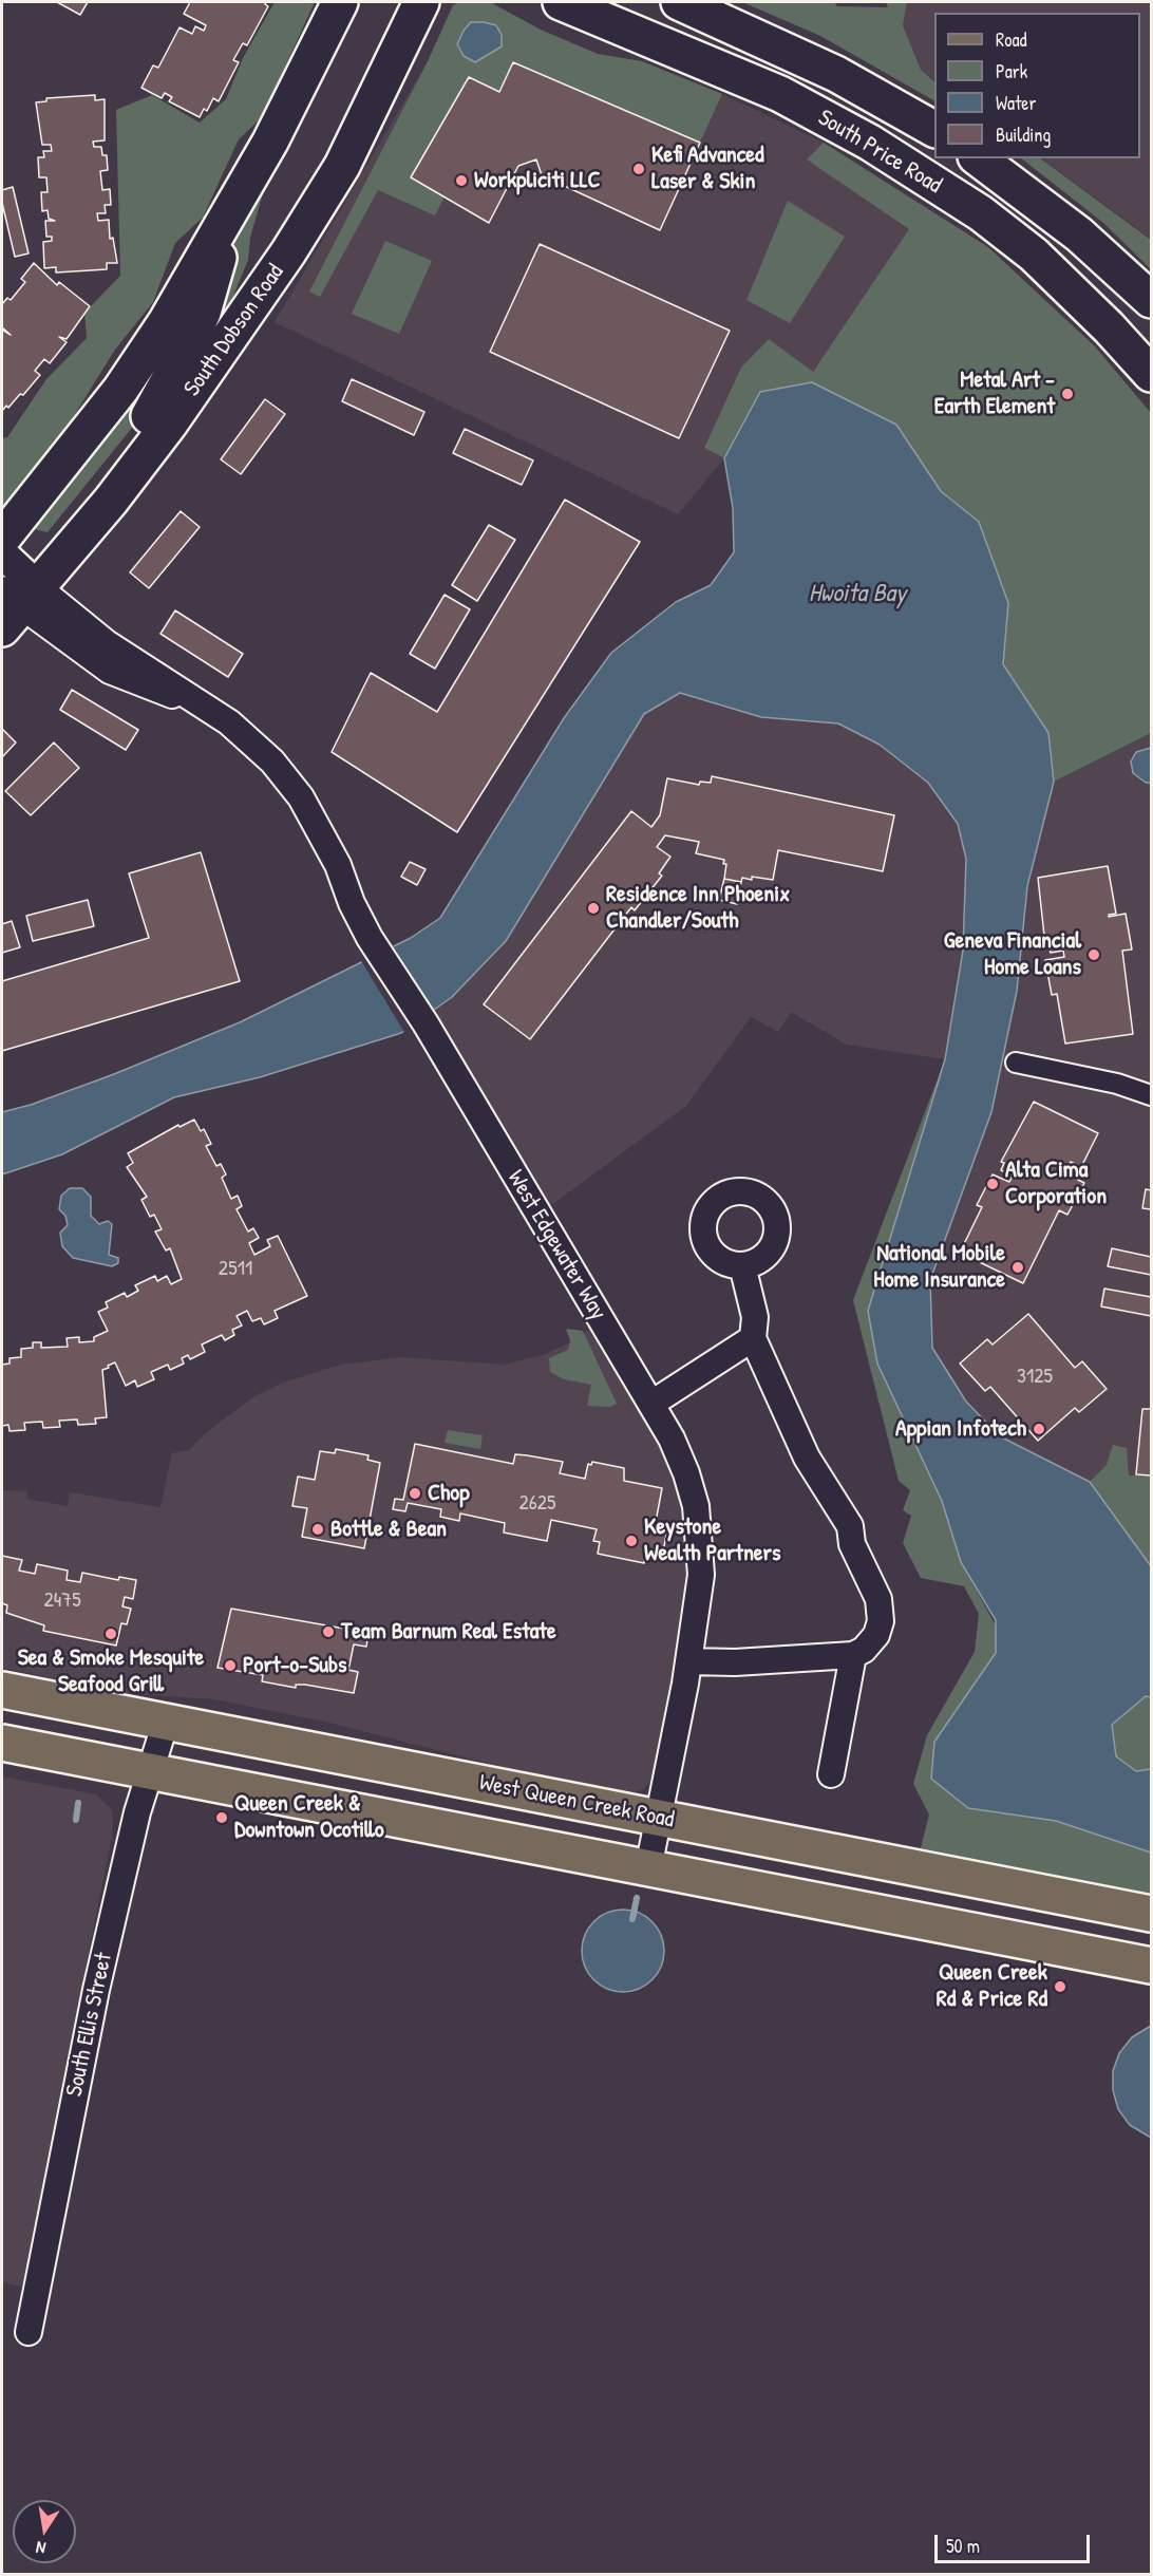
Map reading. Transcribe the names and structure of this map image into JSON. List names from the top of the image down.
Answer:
{
  "streets": {
    "main road": ["South Price Road", "South Dobson Road", "West Queen Creek Road"],
    "street": ["West Edgewater Way", "South Ellis Street"]
  },
  "crossings": [
    ["South Dobson Road", "West Edgewater Way"],
    ["West Edgewater Way", "West Queen Creek Road"],
    ["West Queen Creek Road", "South Ellis Street"]
  ],
  "water": ["Hwoita Bay"],
  "places": [
    "Kefi Advanced Laser & Skin",
    "Workpliciti LLC",
    "Metal Art - Earth Element",
    "Residence Inn Phoenix Chandler/South",
    "Geneva Financial Home Loans",
    "Alta Cima Corporation",
    "National Mobile Home Insurance",
    "Appian Infotech",
    "Chop",
    "Bottle & Bean",
    "Keystone Wealth Partners",
    "Team Barnum Real Estate",
    "Sea & Smoke Mesquite Seafood Grill",
    "Port-o-Subs",
    "Queen Creek & Downtown Ocotillo",
    "Queen Creek Rd & Price Rd"
  ],
  "house_numbers": [
    "2511",
    "3125",
    "2625",
    "2475"
  ],
  "legend": [
    "Road",
    "Park",
    "Water",
    "Building"
  ],
  "scale_bar": "50 m",
  "north": "bottom"
}
